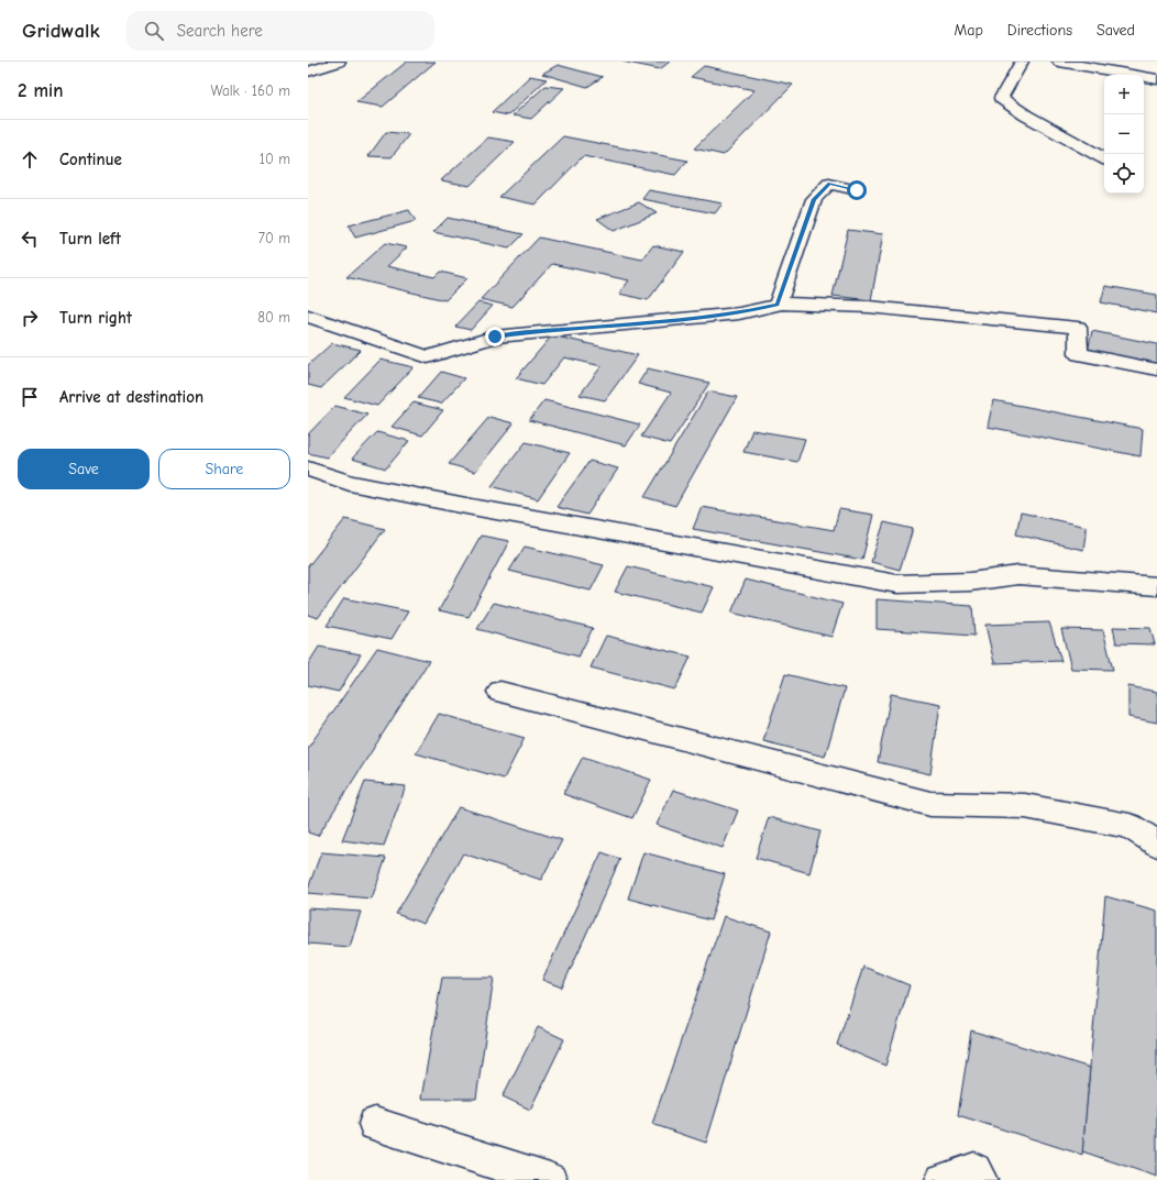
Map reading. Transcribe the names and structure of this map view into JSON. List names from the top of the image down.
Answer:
{
  "page": {
    "header": "Gridwalk",
    "search": "Search here",
    "nav": ["Map", "Directions", "Saved"],
    "heading": ["2 min", "Walk · 160 m"],
    "map_buttons": ["+", "−"],
    "list": [
      ["Continue", "10 m"],
      ["Turn left", "70 m"],
      ["Turn right", "80 m"],
      "Arrive at destination"
    ],
    "buttons": ["Save", "Share"]
  }
}
